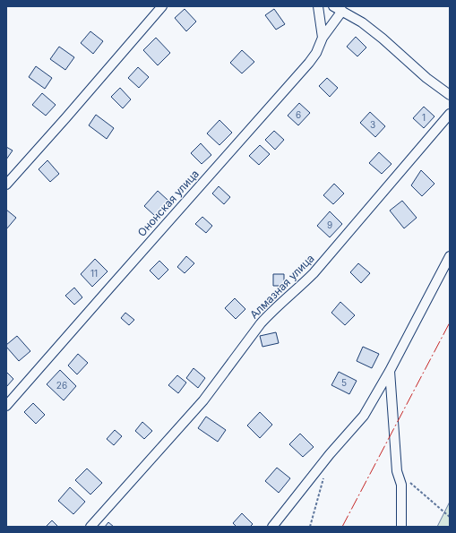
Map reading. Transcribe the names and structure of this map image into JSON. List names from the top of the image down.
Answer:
{
  "streets": {
    "street": ["Ононская улица", "Алмазная улица"]
  },
  "house_numbers": [
    "6",
    "1",
    "3",
    "9",
    "11",
    "5",
    "26"
  ]
}
